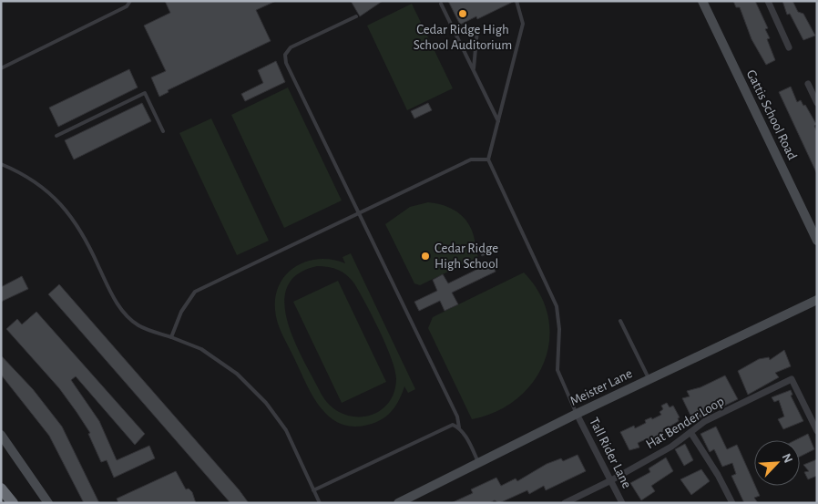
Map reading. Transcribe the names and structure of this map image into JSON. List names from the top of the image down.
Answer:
{
  "streets": {
    "street": [
      "Gattis School Road",
      "Meister Lane",
      "Hat Bender Loop",
      "Tall Rider Lane"
    ]
  },
  "crossings": [
    ["Meister Lane", "Tall Rider Lane"],
    ["Hat Bender Loop", "Tall Rider Lane"]
  ],
  "places": ["Cedar Ridge High School Auditorium", "Cedar Ridge High School"],
  "north": "top right"
}
